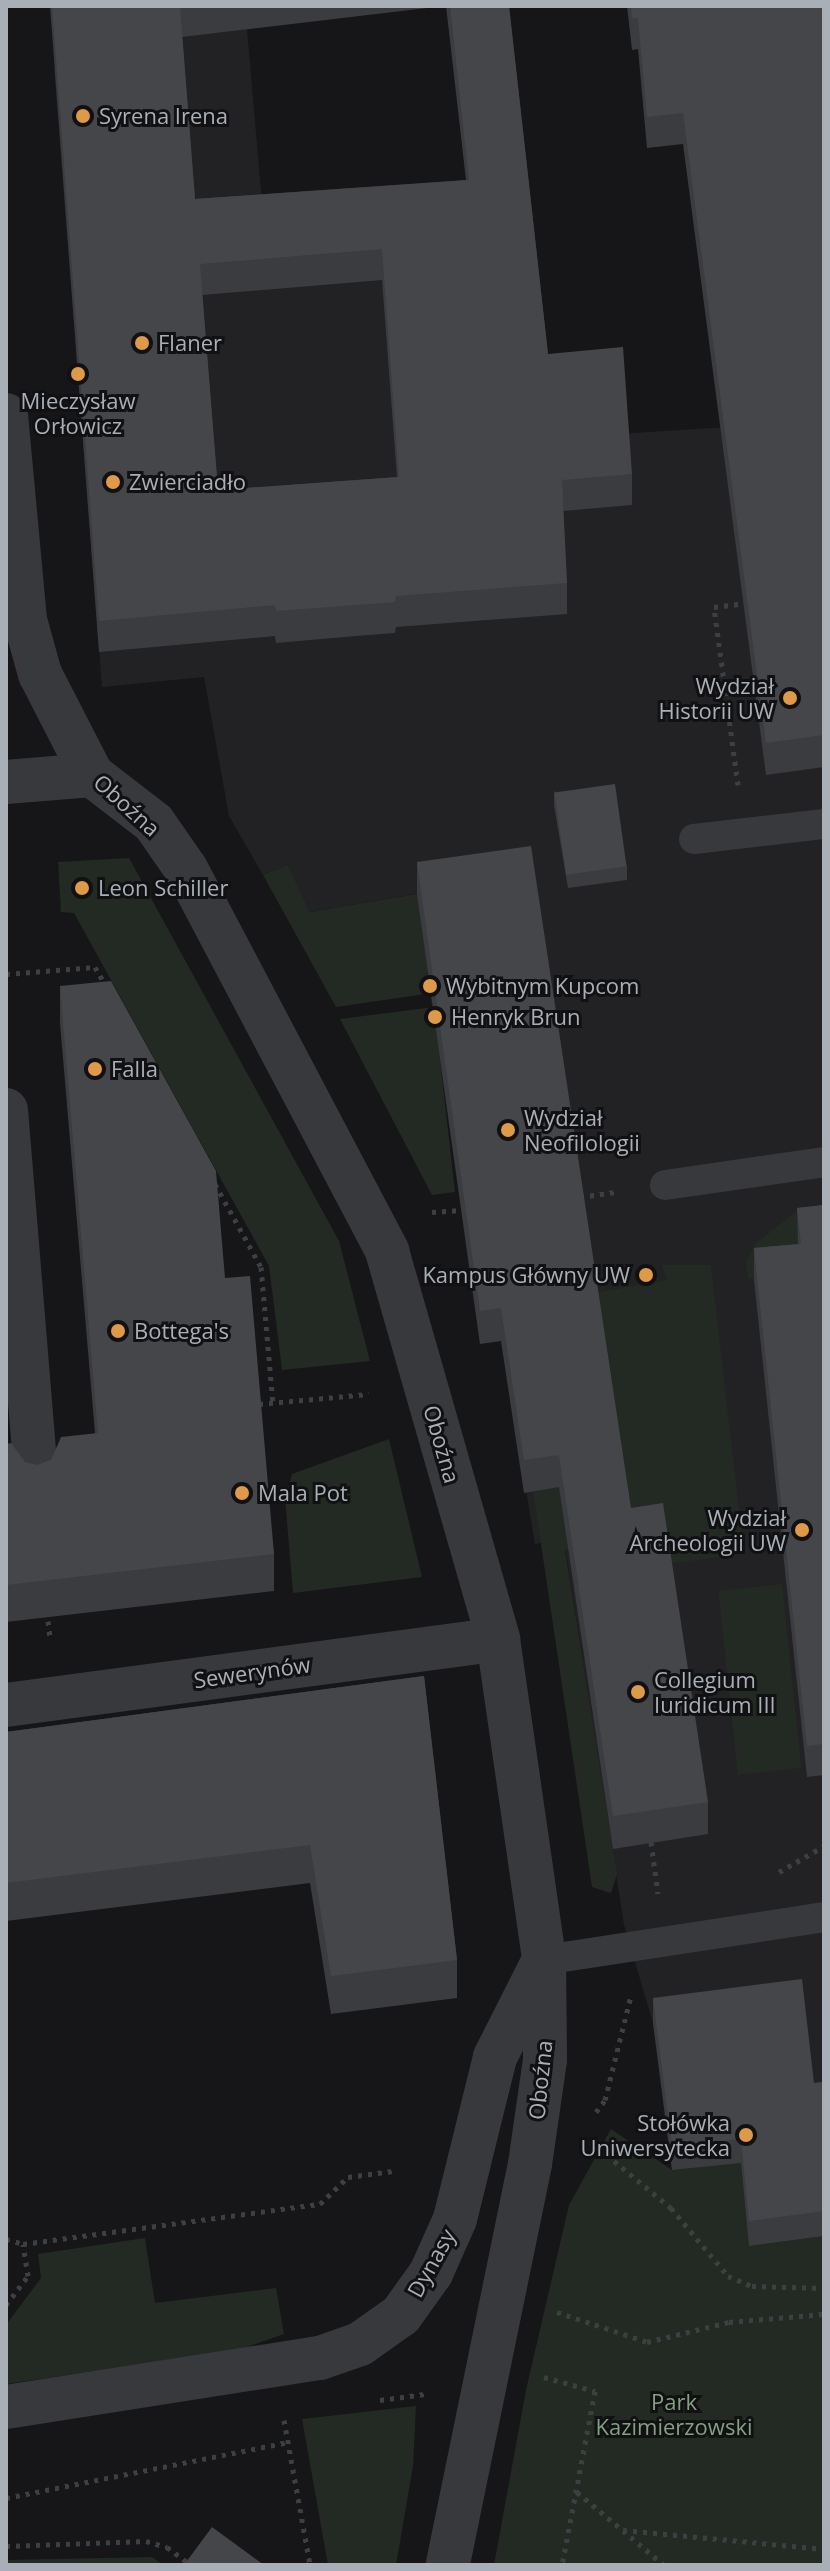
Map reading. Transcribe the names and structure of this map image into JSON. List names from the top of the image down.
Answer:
{
  "streets": {
    "street": ["Oboźna", "Sewerynów", "Dynasy"]
  },
  "crossings": [
    ["Oboźna", "Sewerynów"],
    ["Oboźna", "Dynasy"]
  ],
  "parks": ["Park Kazimierzowski"],
  "places": [
    "Syrena Irena",
    "Flaner",
    "Mieczysław Orłowicz",
    "Zwierciadło",
    "Wydział Historii UW",
    "Leon Schiller",
    "Wybitnym Kupcom",
    "Henryk Brun",
    "Falla",
    "Wydział Neofilologii",
    "Kampus Główny UW",
    "Bottega's",
    "Mala Pot",
    "Wydział Archeologii UW",
    "Collegium Iuridicum III",
    "Stołówka Uniwersytecka"
  ]
}
